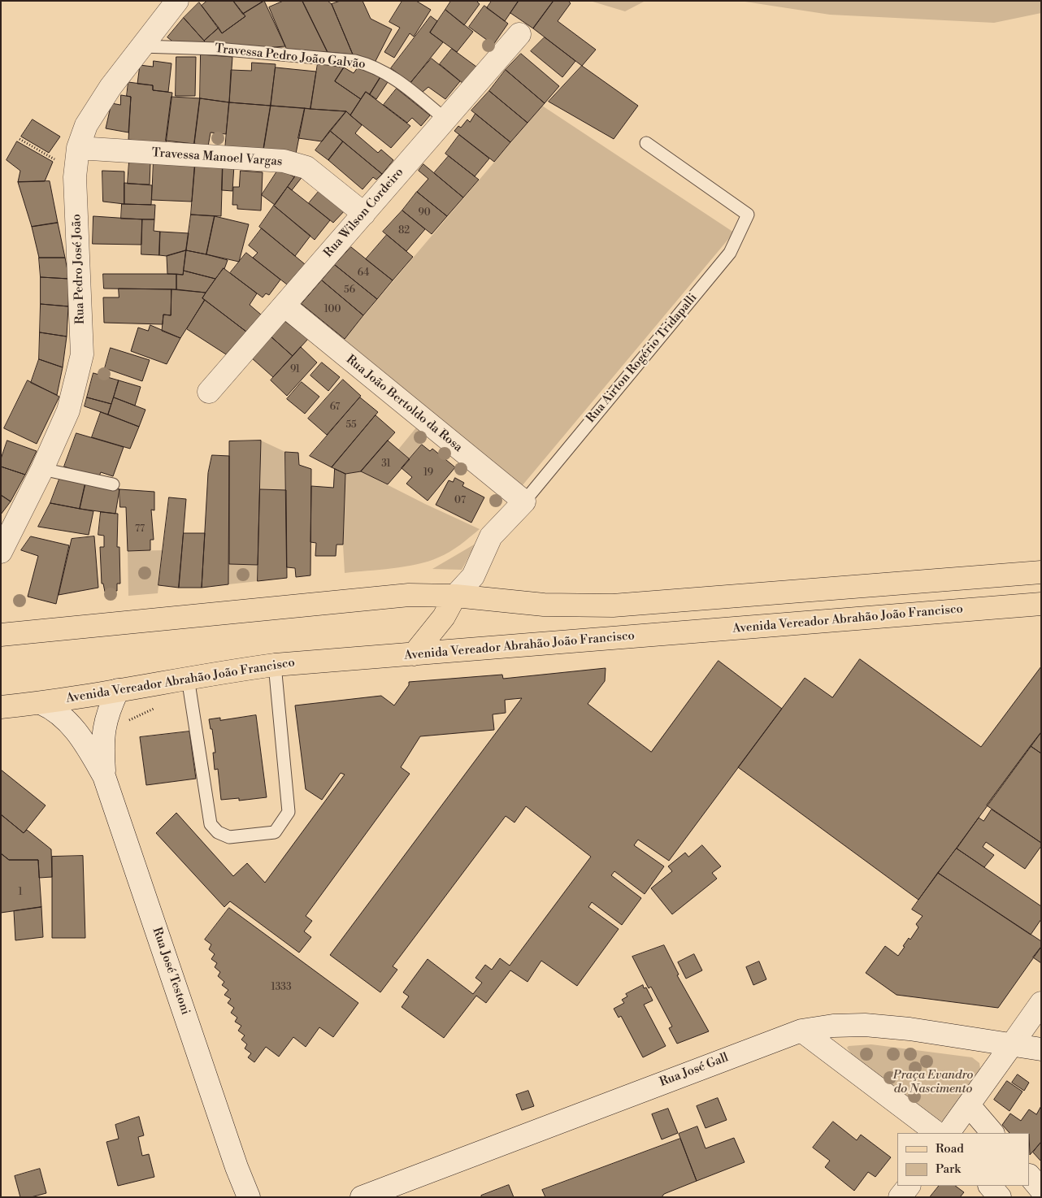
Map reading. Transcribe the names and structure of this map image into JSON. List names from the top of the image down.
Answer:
{
  "streets": {
    "main road": ["Avenida Vereador Abrahão João Francisco"],
    "street": [
      "Travessa Manoel Vargas",
      "Rua Wilson Cordeiro",
      "Rua Pedro José João",
      "Rua Airton Rogério Tridapalli",
      "Rua João Bertoldo da Rosa",
      "Rua José Testoni",
      "Rua José Gall"
    ],
    "lane": ["Travessa Pedro João Galvão"]
  },
  "crossings": [
    ["Travessa Pedro João Galvão", "Rua Wilson Cordeiro"],
    ["Travessa Pedro João Galvão", "Rua Pedro José João"],
    ["Travessa Manoel Vargas", "Rua Wilson Cordeiro"],
    ["Travessa Manoel Vargas", "Rua Pedro José João"],
    ["Rua Wilson Cordeiro", "Rua João Bertoldo da Rosa"],
    ["Rua Airton Rogério Tridapalli", "Rua João Bertoldo da Rosa"],
    ["Avenida Vereador Abrahão João Francisco", "Rua José Testoni"]
  ],
  "parks": ["Praça Evandro do Nascimento"],
  "house_numbers": [
    "90",
    "82",
    "64",
    "56",
    "100",
    "91",
    "67",
    "55",
    "31",
    "19",
    "07",
    "77",
    "1",
    "1333"
  ],
  "legend": ["Road", "Park"]
}
